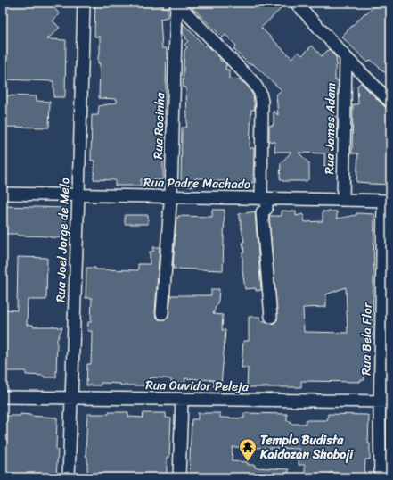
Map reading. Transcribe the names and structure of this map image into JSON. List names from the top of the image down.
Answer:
{
  "streets": {
    "street": [
      "Rua Rocinha",
      "Rua James Adam",
      "Rua Padre Machado",
      "Rua Joel Jorge de Melo",
      "Rua Bela Flor",
      "Rua Ouvidor Peleja"
    ]
  },
  "crossings": [
    ["Rua Rocinha", "Rua Padre Machado"],
    ["Rua James Adam", "Rua Padre Machado"],
    ["Rua Padre Machado", "Rua Joel Jorge de Melo"],
    ["Rua Padre Machado", "Rua Bela Flor"],
    ["Rua Joel Jorge de Melo", "Rua Ouvidor Peleja"],
    ["Rua Bela Flor", "Rua Ouvidor Peleja"]
  ],
  "places": {
    "temple": ["Templo Budista Kaidozan Shoboji"]
  }
}
